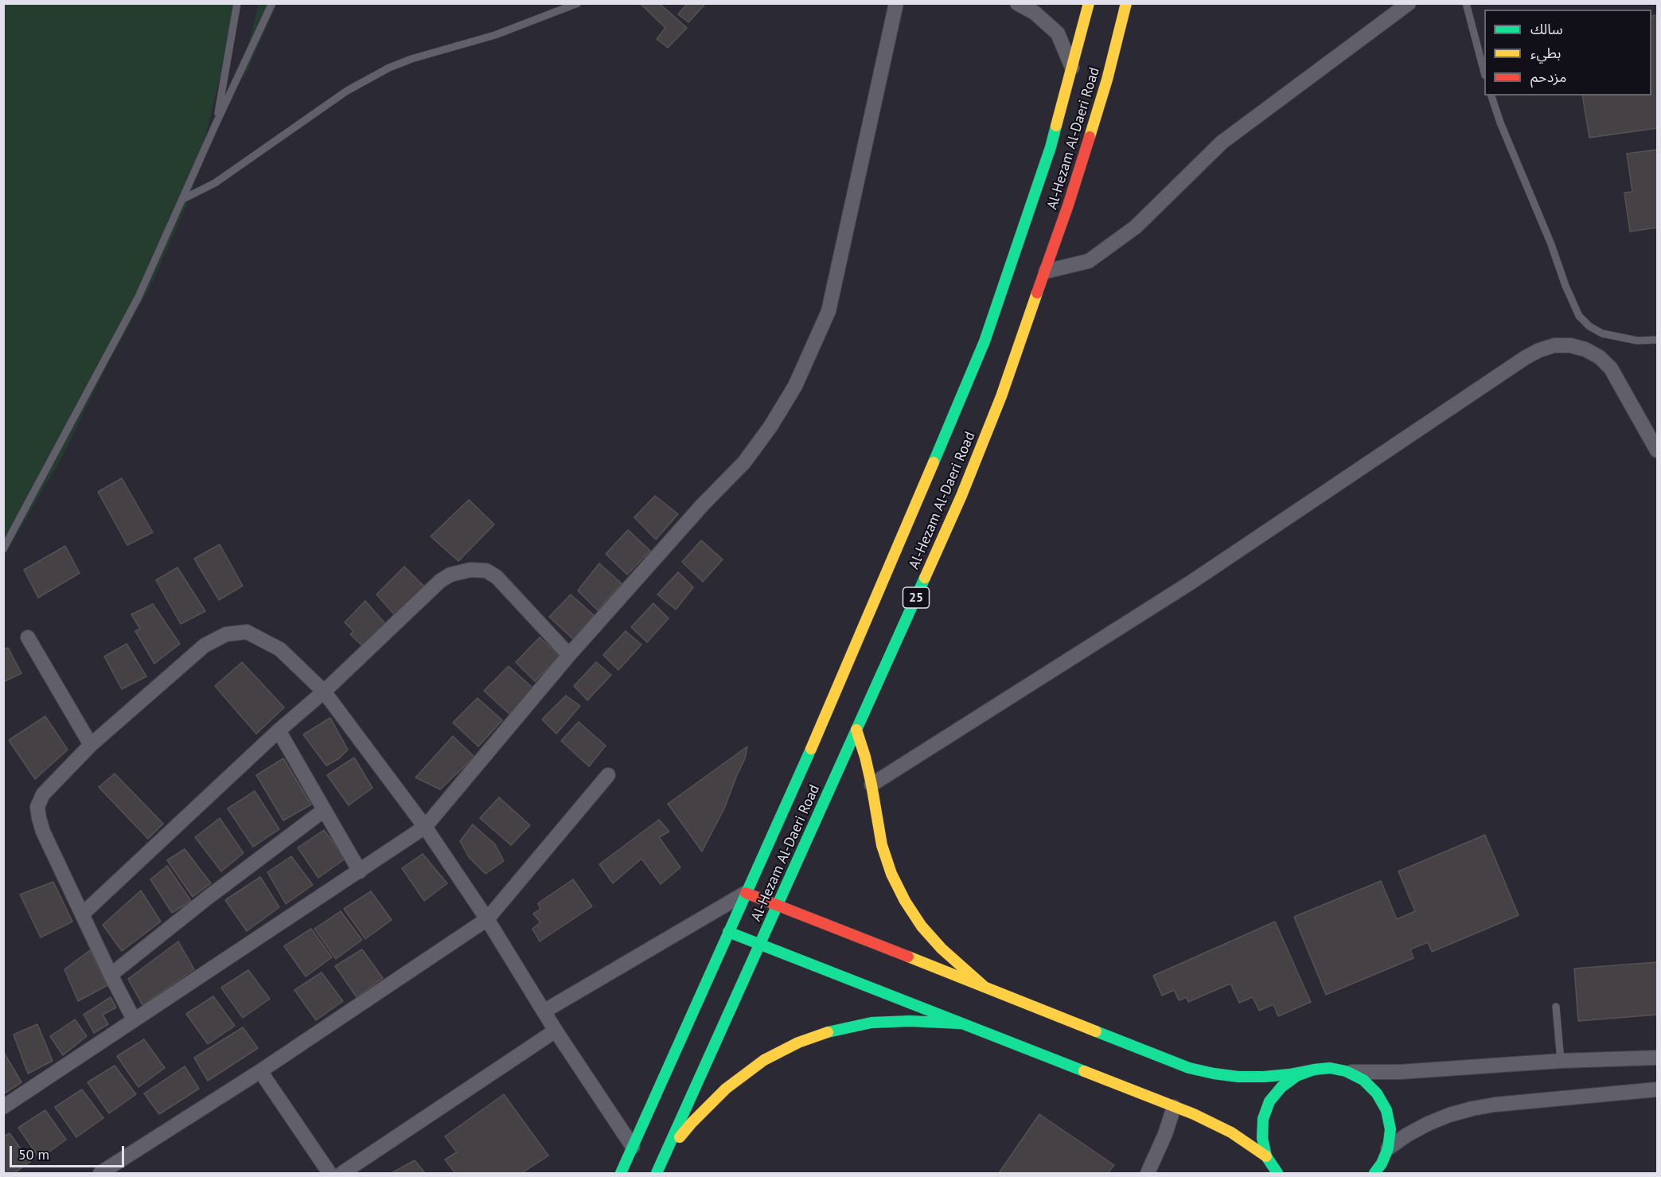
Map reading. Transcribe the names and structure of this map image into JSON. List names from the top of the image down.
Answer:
{
  "streets": {
    "main road": ["Al-Hezam Al-Daeri Road", "25"]
  },
  "legend": ["سالك", "بطيء", "مزدحم"],
  "scale_bar": "50 m"
}
